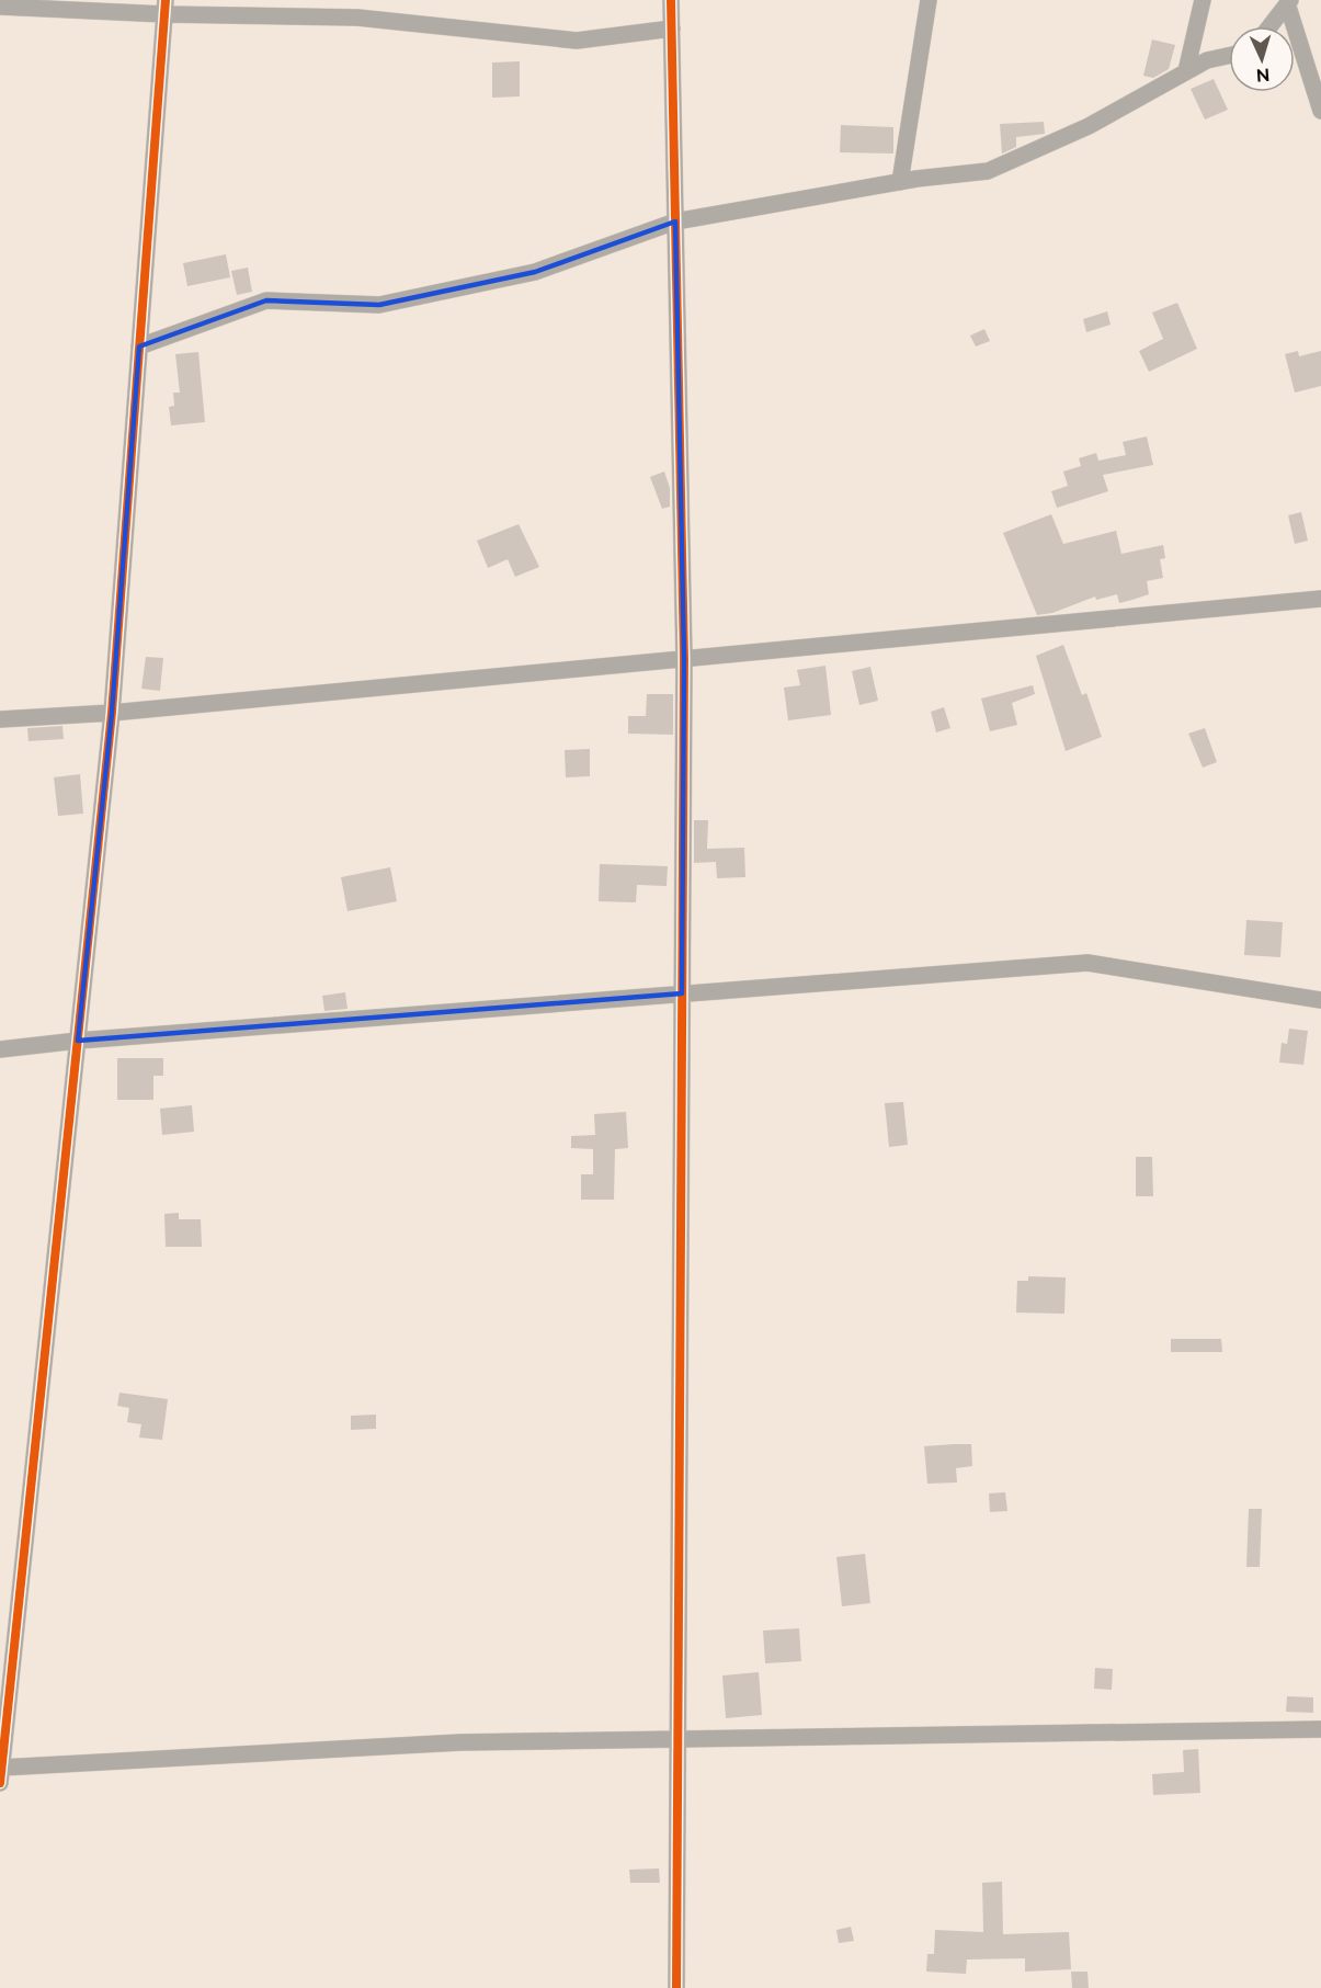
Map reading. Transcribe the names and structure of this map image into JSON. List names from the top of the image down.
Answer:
{
  "north": "bottom"
}
